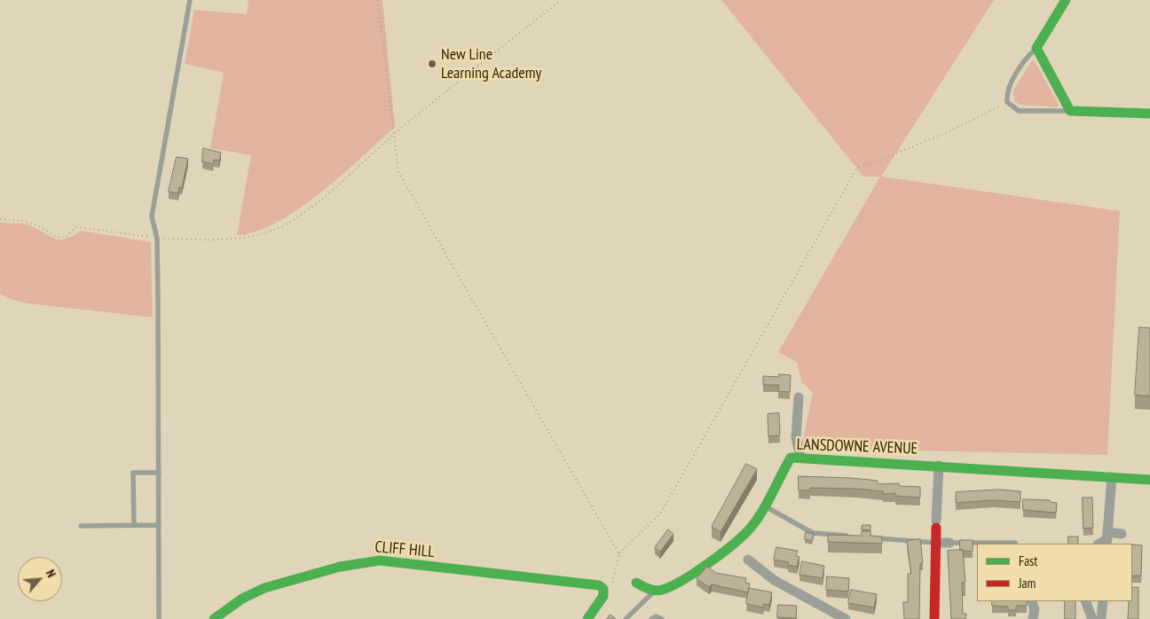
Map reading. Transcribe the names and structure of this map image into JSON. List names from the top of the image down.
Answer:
{
  "streets": {
    "street": ["LANSDOWNE AVENUE", "CLIFF HILL"]
  },
  "places": ["New Line Learning Academy"],
  "legend": ["Fast", "Jam"],
  "north": "top right"
}
